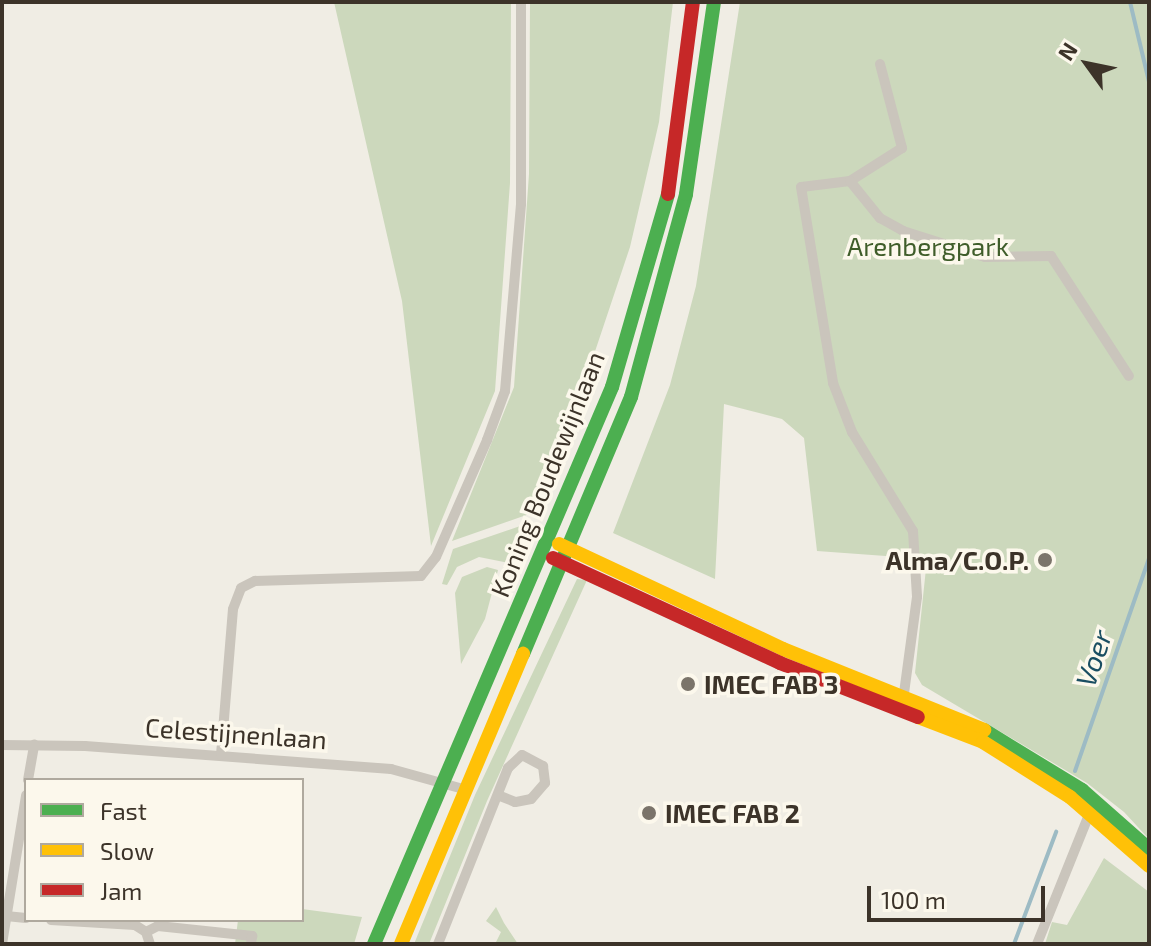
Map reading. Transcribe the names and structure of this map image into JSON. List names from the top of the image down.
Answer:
{
  "streets": {
    "main road": ["Koning Boudewijnlaan"],
    "street": ["Celestijnenlaan"]
  },
  "crossings": [
    ["Koning Boudewijnlaan", "Celestijnenlaan"]
  ],
  "water": ["Voer"],
  "parks": ["Arenbergpark"],
  "places": ["Alma/C.O.P.", "IMEC FAB 3", "IMEC FAB 2"],
  "legend": ["Fast", "Slow", "Jam"],
  "scale_bar": "100 m",
  "north": "top left"
}
